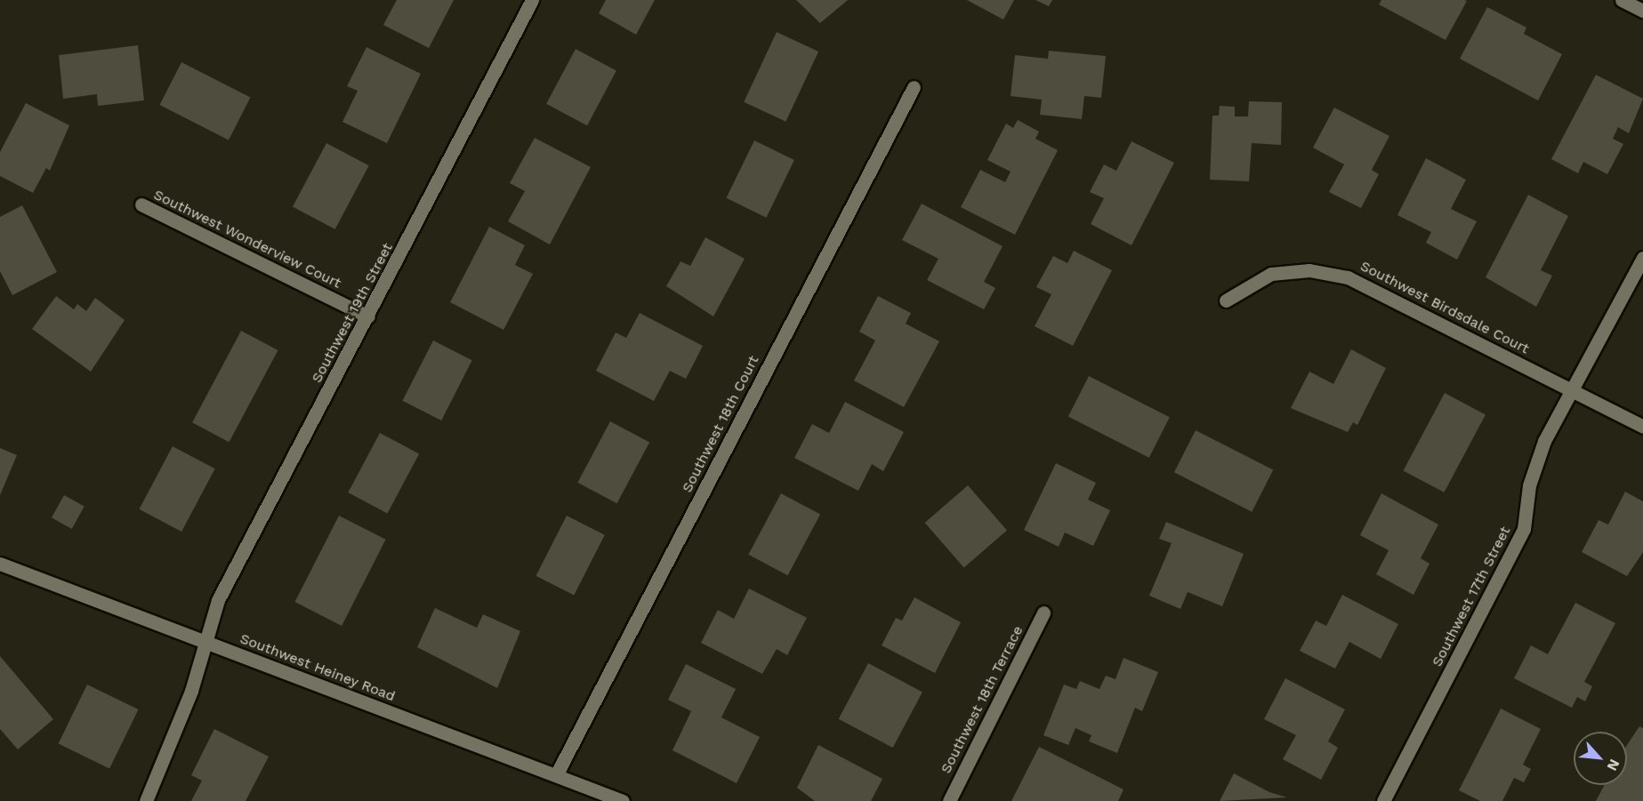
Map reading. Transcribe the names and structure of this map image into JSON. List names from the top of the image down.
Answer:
{
  "streets": {
    "street": [
      "Southwest Wonderview Court",
      "Southwest Birdsdale Court",
      "Southwest 19th Street",
      "Southwest 18th Court",
      "Southwest 17th Street",
      "Southwest Heiney Road",
      "Southwest 18th Terrace"
    ]
  },
  "crossings": [
    ["Southwest Wonderview Court", "Southwest 19th Street"],
    ["Southwest Birdsdale Court", "Southwest 17th Street"],
    ["Southwest 19th Street", "Southwest Heiney Road"],
    ["Southwest 18th Court", "Southwest Heiney Road"]
  ],
  "north": "bottom right"
}
